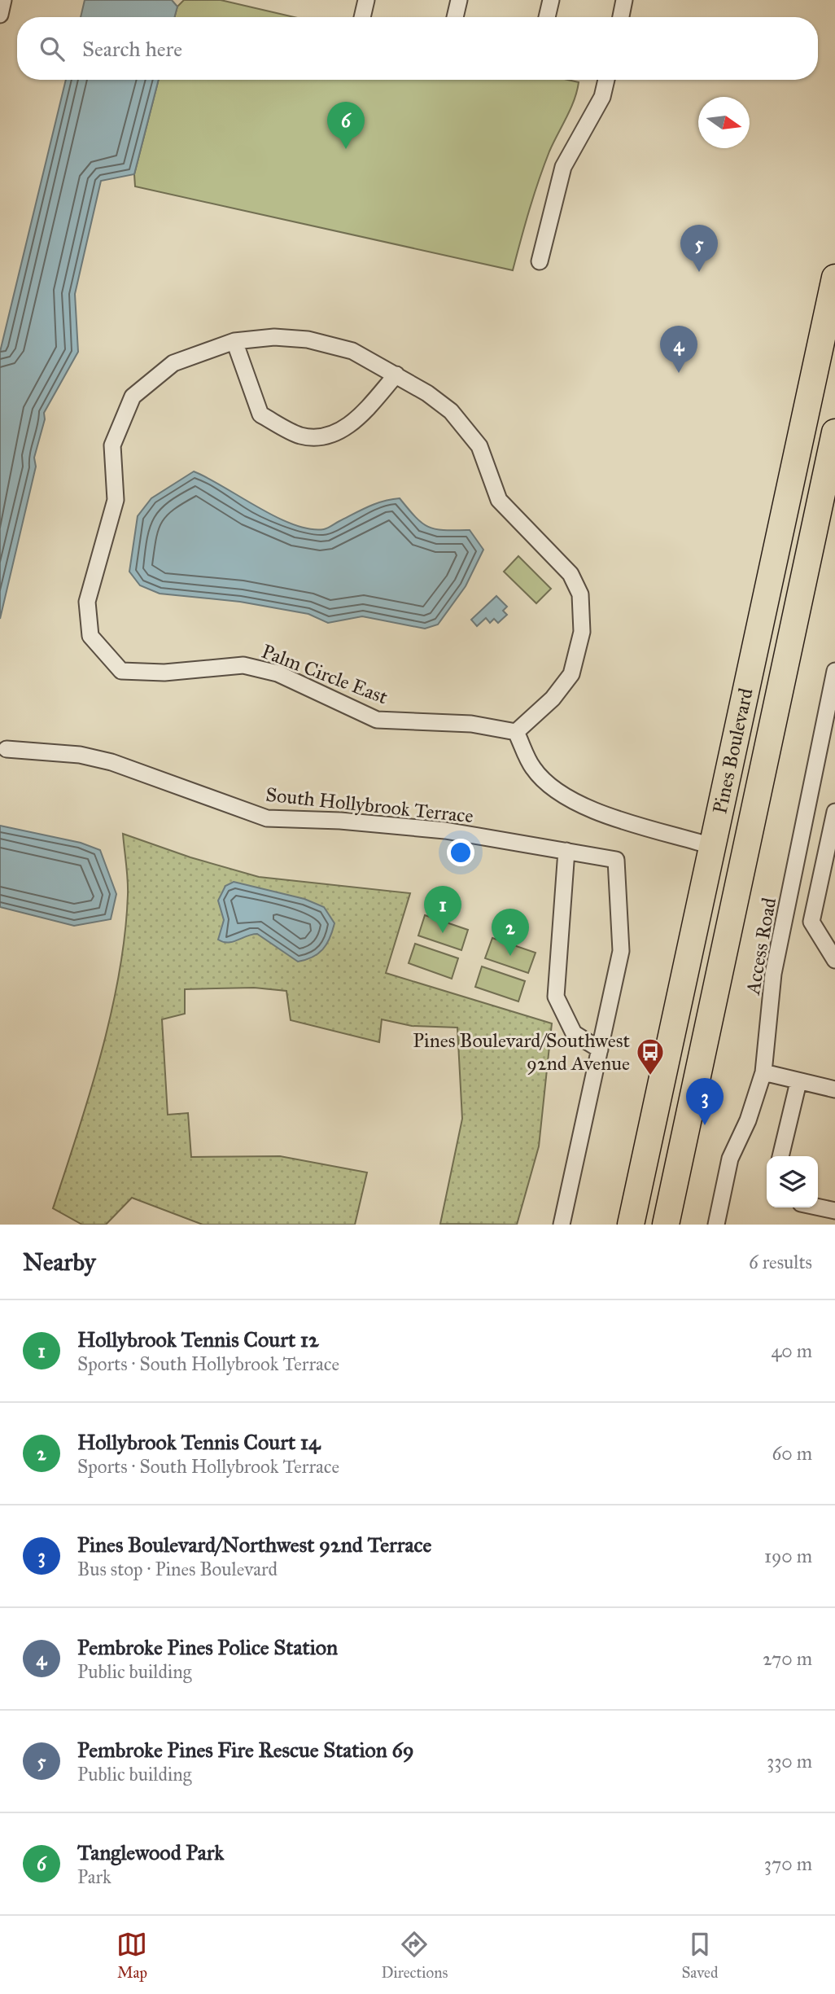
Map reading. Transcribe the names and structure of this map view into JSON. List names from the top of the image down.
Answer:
{
  "streets": {
    "highway": ["Pines Boulevard"],
    "street": ["Palm Circle East", "South Hollybrook Terrace", "Access Road"]
  },
  "places": {
    "bus stop": ["Pines Boulevard/Southwest 92nd Avenue"]
  },
  "north": "right",
  "page": {
    "search": "Search here",
    "pins": [
      "6",
      "5",
      "4",
      "1",
      "2",
      "3"
    ],
    "heading": ["Nearby", "6 results"],
    "list": [
      {
        "mark": "1",
        "name": "Hollybrook Tennis Court 12",
        "note": "Sports · South Hollybrook Terrace",
        "value": "40 m"
      },
      {
        "mark": "2",
        "name": "Hollybrook Tennis Court 14",
        "note": "Sports · South Hollybrook Terrace",
        "value": "60 m"
      },
      {
        "mark": "3",
        "name": "Pines Boulevard/Northwest 92nd Terrace",
        "note": "Bus stop · Pines Boulevard",
        "value": "190 m"
      },
      {
        "mark": "4",
        "name": "Pembroke Pines Police Station",
        "note": "Public building",
        "value": "270 m"
      },
      {
        "mark": "5",
        "name": "Pembroke Pines Fire Rescue Station 69",
        "note": "Public building",
        "value": "330 m"
      },
      {
        "mark": "6",
        "name": "Tanglewood Park",
        "note": "Park",
        "value": "370 m"
      }
    ],
    "nav": ["Map", "Directions", "Saved"]
  }
}
